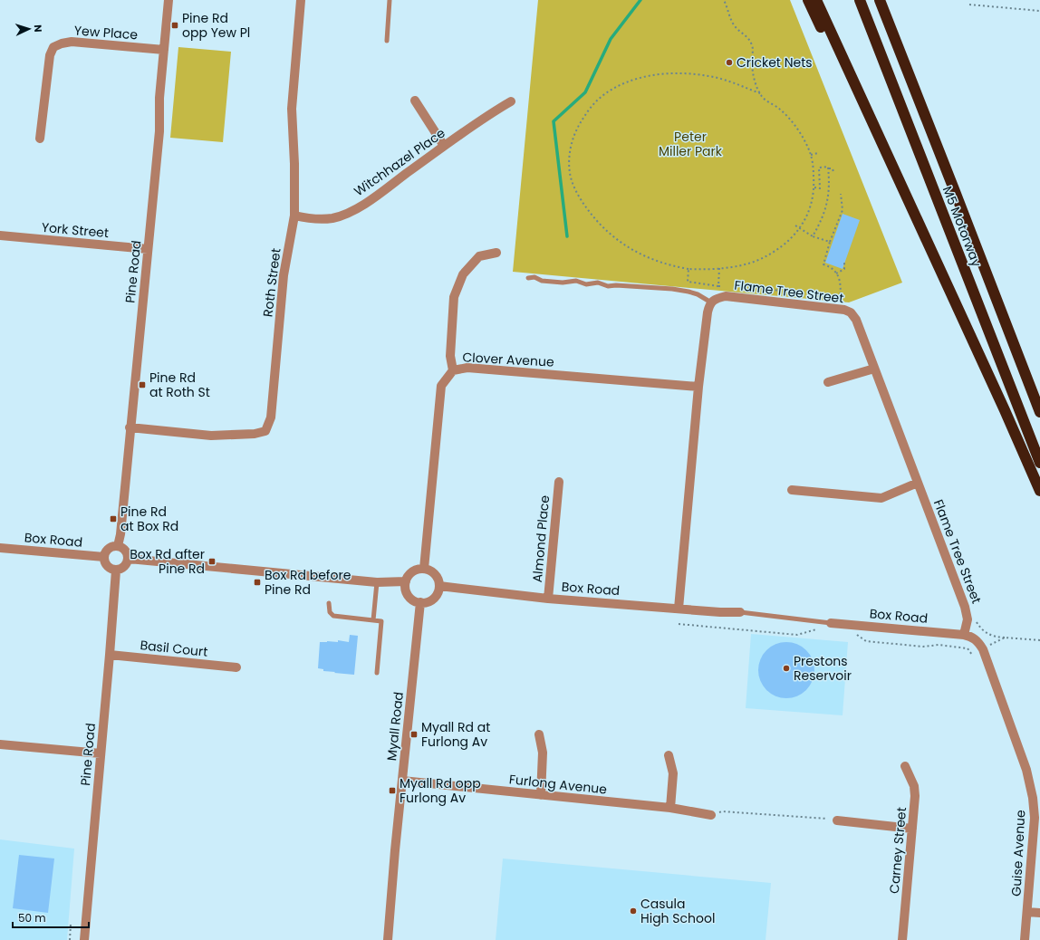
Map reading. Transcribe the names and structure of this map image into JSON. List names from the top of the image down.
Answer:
{
  "streets": {
    "highway": ["M5 Motorway"],
    "street": [
      "Yew Place",
      "Witchhazel Place",
      "York Street",
      "Pine Road",
      "Roth Street",
      "Flame Tree Street",
      "Clover Avenue",
      "Almond Place",
      "Box Road",
      "Basil Court",
      "Myall Road",
      "Furlong Avenue",
      "Carney Street",
      "Guise Avenue"
    ]
  },
  "crossings": [
    ["Yew Place", "Pine Road"],
    ["Witchhazel Place", "Roth Street"],
    ["York Street", "Pine Road"],
    ["Pine Road", "Roth Street"],
    ["Pine Road", "Box Road"],
    ["Pine Road", "Basil Court"],
    ["Flame Tree Street", "Box Road"],
    ["Flame Tree Street", "Guise Avenue"],
    ["Clover Avenue", "Box Road"],
    ["Clover Avenue", "Myall Road"],
    ["Almond Place", "Box Road"],
    ["Box Road", "Myall Road"],
    ["Box Road", "Guise Avenue"],
    ["Myall Road", "Furlong Avenue"]
  ],
  "parks": ["Peter Miller Park"],
  "places": {
    "transit": [
      "Pine Rd opp Yew Pl",
      "Pine Rd at Roth St",
      "Pine Rd at Box Rd",
      "Box Rd after Pine Rd",
      "Box Rd before Pine Rd",
      "Myall Rd at Furlong Av",
      "Myall Rd opp Furlong Av"
    ],
    "other": ["Cricket Nets", "Prestons Reservoir", "Casula High School"]
  },
  "scale_bar": "50 m",
  "north": "right"
}
